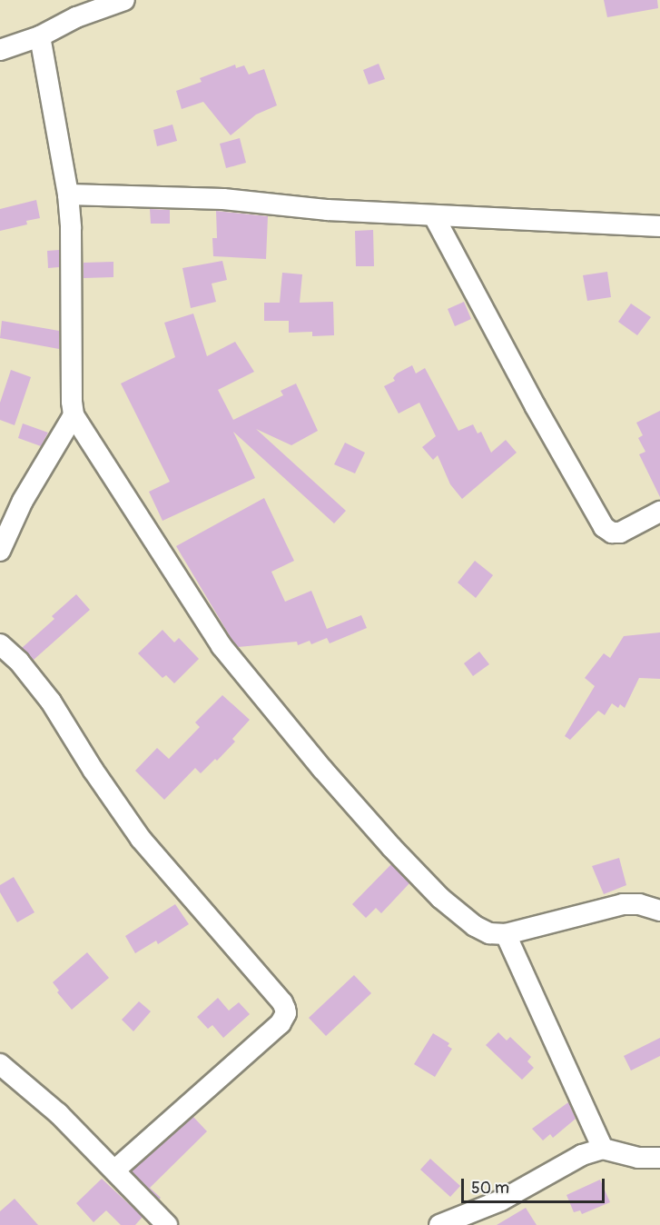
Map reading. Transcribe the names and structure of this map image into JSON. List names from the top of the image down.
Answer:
{
  "scale_bar": "50 m"
}
